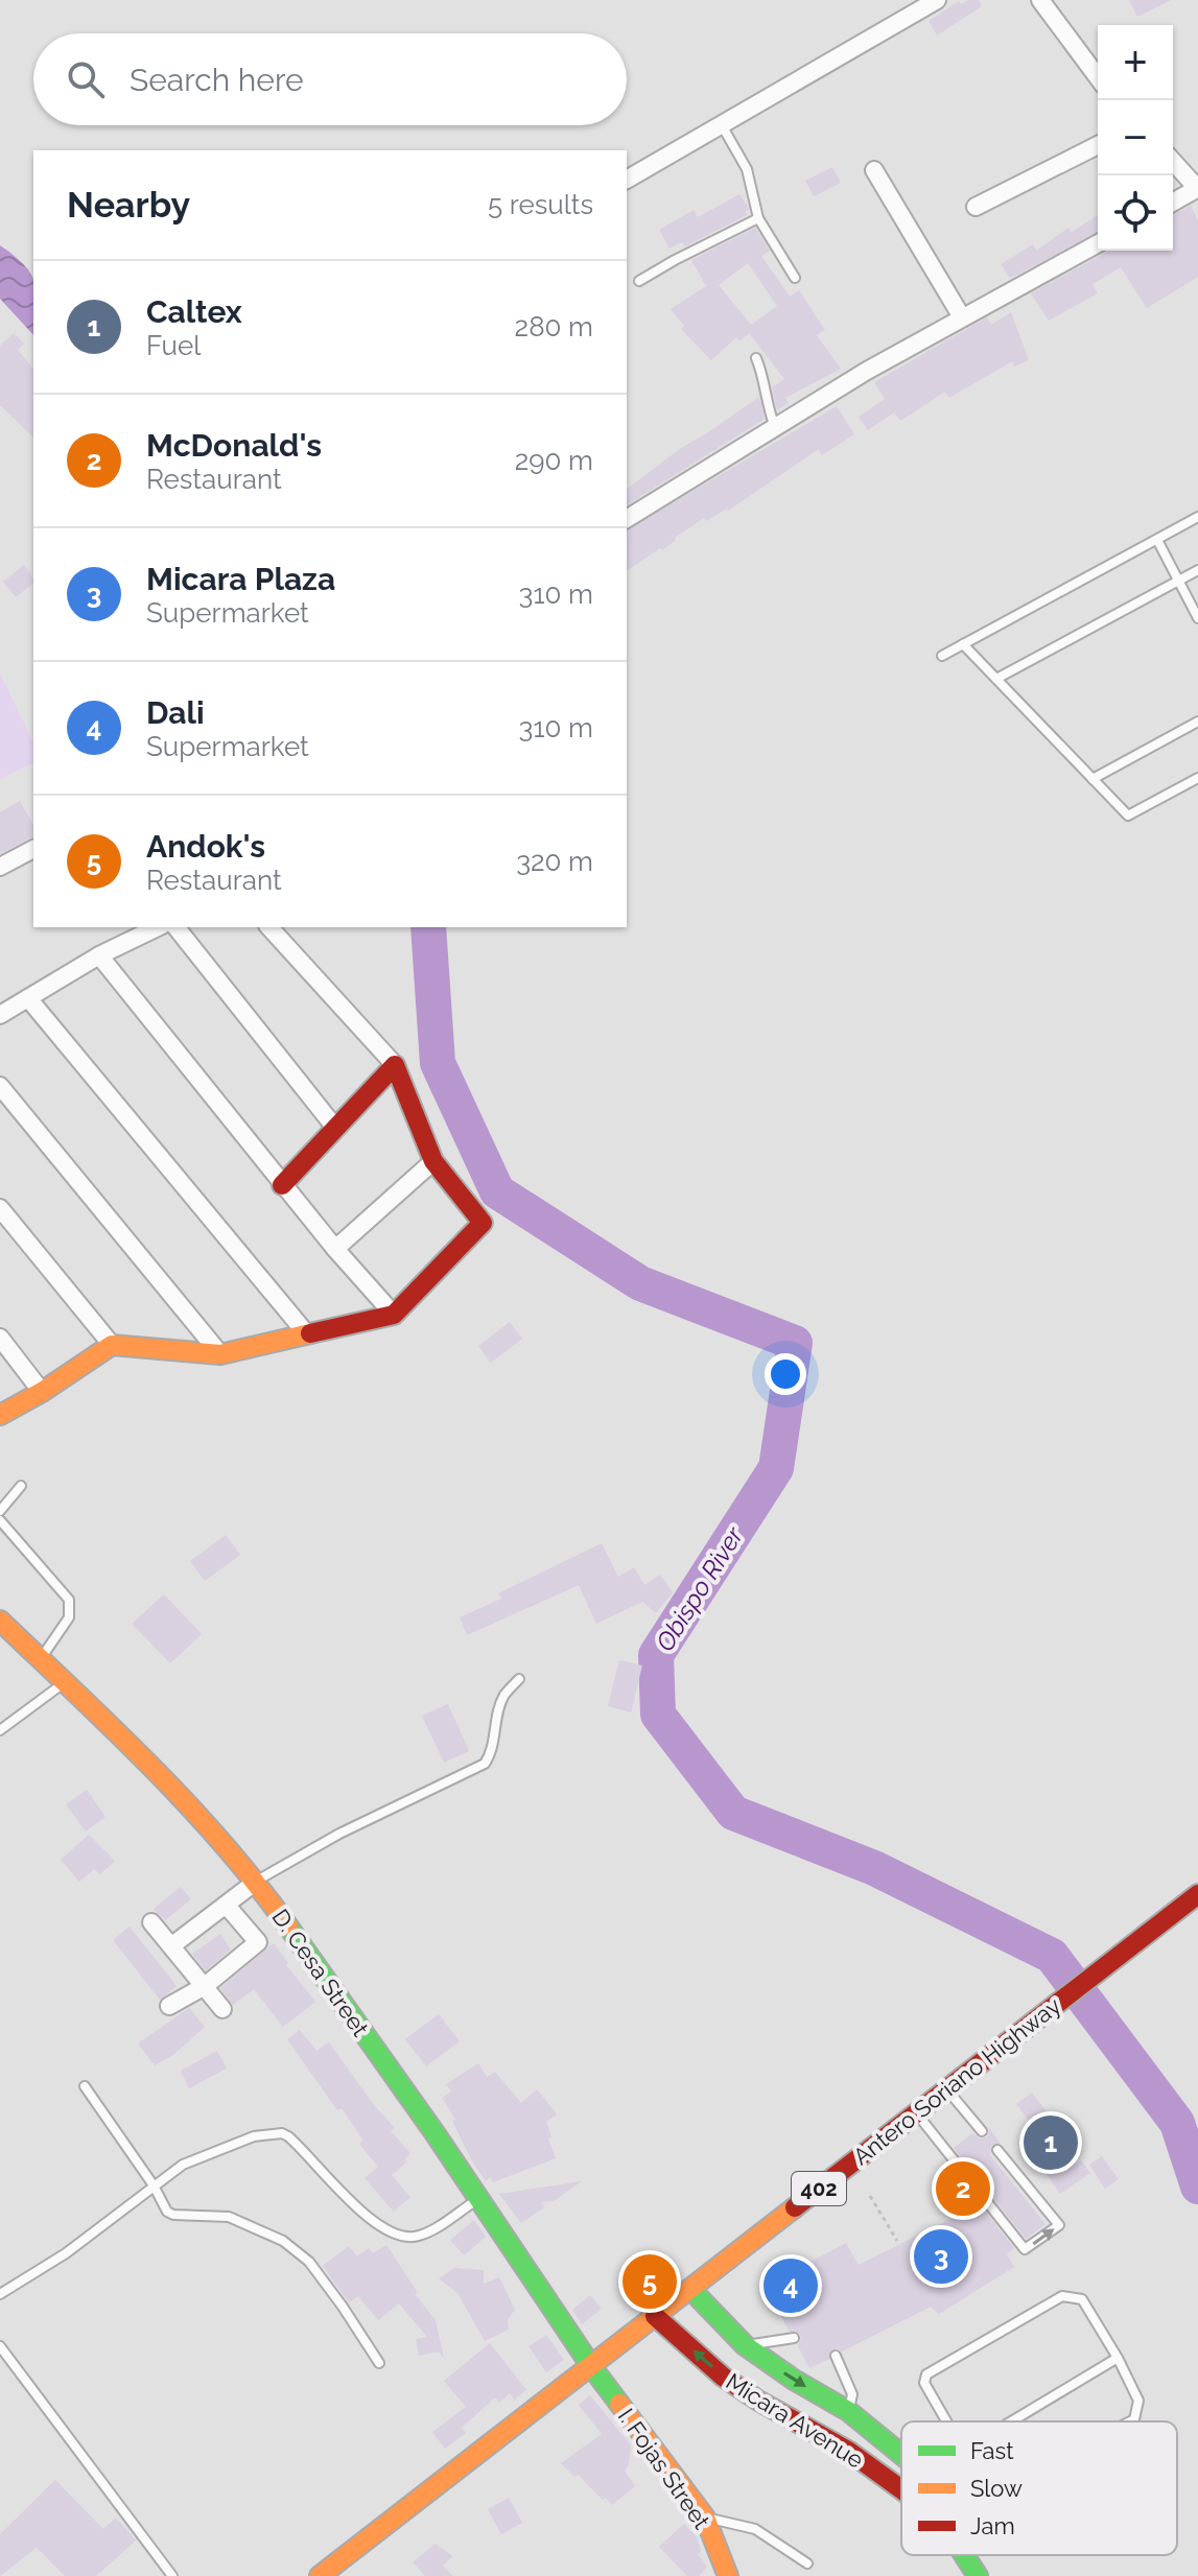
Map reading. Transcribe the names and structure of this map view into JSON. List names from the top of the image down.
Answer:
{
  "streets": {
    "street": [
      "D. Cesa Street",
      "Antero Soriano Highway",
      "402",
      "Micara Avenue",
      "I. Fojas Street"
    ]
  },
  "crossings": [
    ["D. Cesa Street", "Antero Soriano Highway"],
    ["D. Cesa Street", "I. Fojas Street"],
    ["Antero Soriano Highway", "Micara Avenue"],
    ["Antero Soriano Highway", "I. Fojas Street"]
  ],
  "water": ["Obispo River"],
  "legend": ["Fast", "Slow", "Jam"],
  "page": {
    "map_buttons": ["+", "−"],
    "search": "Search here",
    "heading": ["Nearby", "5 results"],
    "list": [
      {
        "mark": "1",
        "name": "Caltex",
        "note": "Fuel",
        "value": "280 m"
      },
      {
        "mark": "2",
        "name": "McDonald's",
        "note": "Restaurant",
        "value": "290 m"
      },
      {
        "mark": "3",
        "name": "Micara Plaza",
        "note": "Supermarket",
        "value": "310 m"
      },
      {
        "mark": "4",
        "name": "Dali",
        "note": "Supermarket",
        "value": "310 m"
      },
      {
        "mark": "5",
        "name": "Andok's",
        "note": "Restaurant",
        "value": "320 m"
      }
    ],
    "pins": [
      "1",
      "2",
      "3",
      "5",
      "4"
    ]
  }
}
